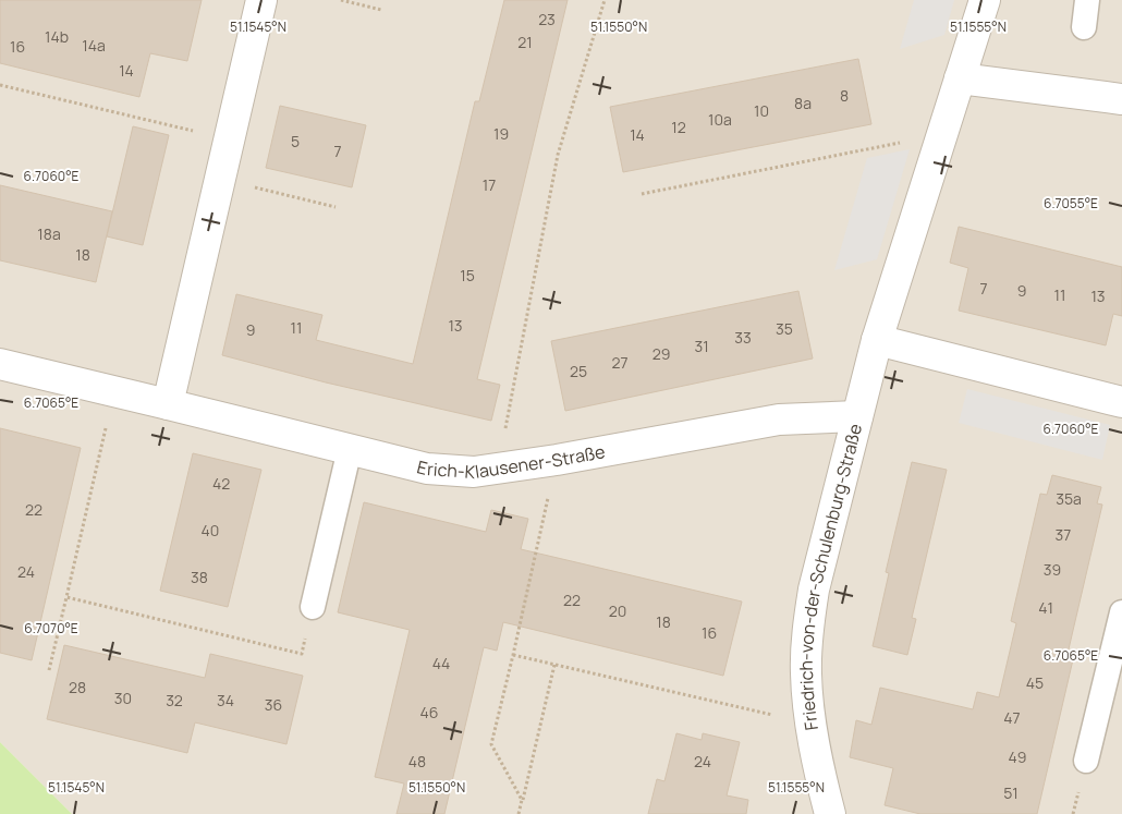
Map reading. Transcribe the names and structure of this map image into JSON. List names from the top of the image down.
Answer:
{
  "streets": {
    "street": ["Erich-Klausener-Straße", "Friedrich-von-der-Schulenburg-Straße"]
  },
  "crossings": [
    ["Erich-Klausener-Straße", "Friedrich-von-der-Schulenburg-Straße"]
  ],
  "house_numbers": [
    "23",
    "14b",
    "21",
    "14a",
    "16",
    "14",
    "8",
    "8a",
    "10",
    "10a",
    "12",
    "19",
    "14",
    "5",
    "7",
    "17",
    "18a",
    "18",
    "15",
    "7",
    "9",
    "11",
    "13",
    "13",
    "11",
    "35",
    "9",
    "33",
    "31",
    "29",
    "27",
    "25",
    "42",
    "35a",
    "22",
    "40",
    "37",
    "39",
    "24",
    "38",
    "22",
    "41",
    "20",
    "18",
    "16",
    "44",
    "45",
    "28",
    "30",
    "32",
    "34",
    "36",
    "46",
    "47",
    "49",
    "48",
    "24",
    "51"
  ],
  "coordinates": [
    "51.1545°N",
    "51.1550°N",
    "51.1555°N",
    "6.7060°E",
    "6.7055°E",
    "6.7065°E",
    "6.7070°E"
  ]
}
